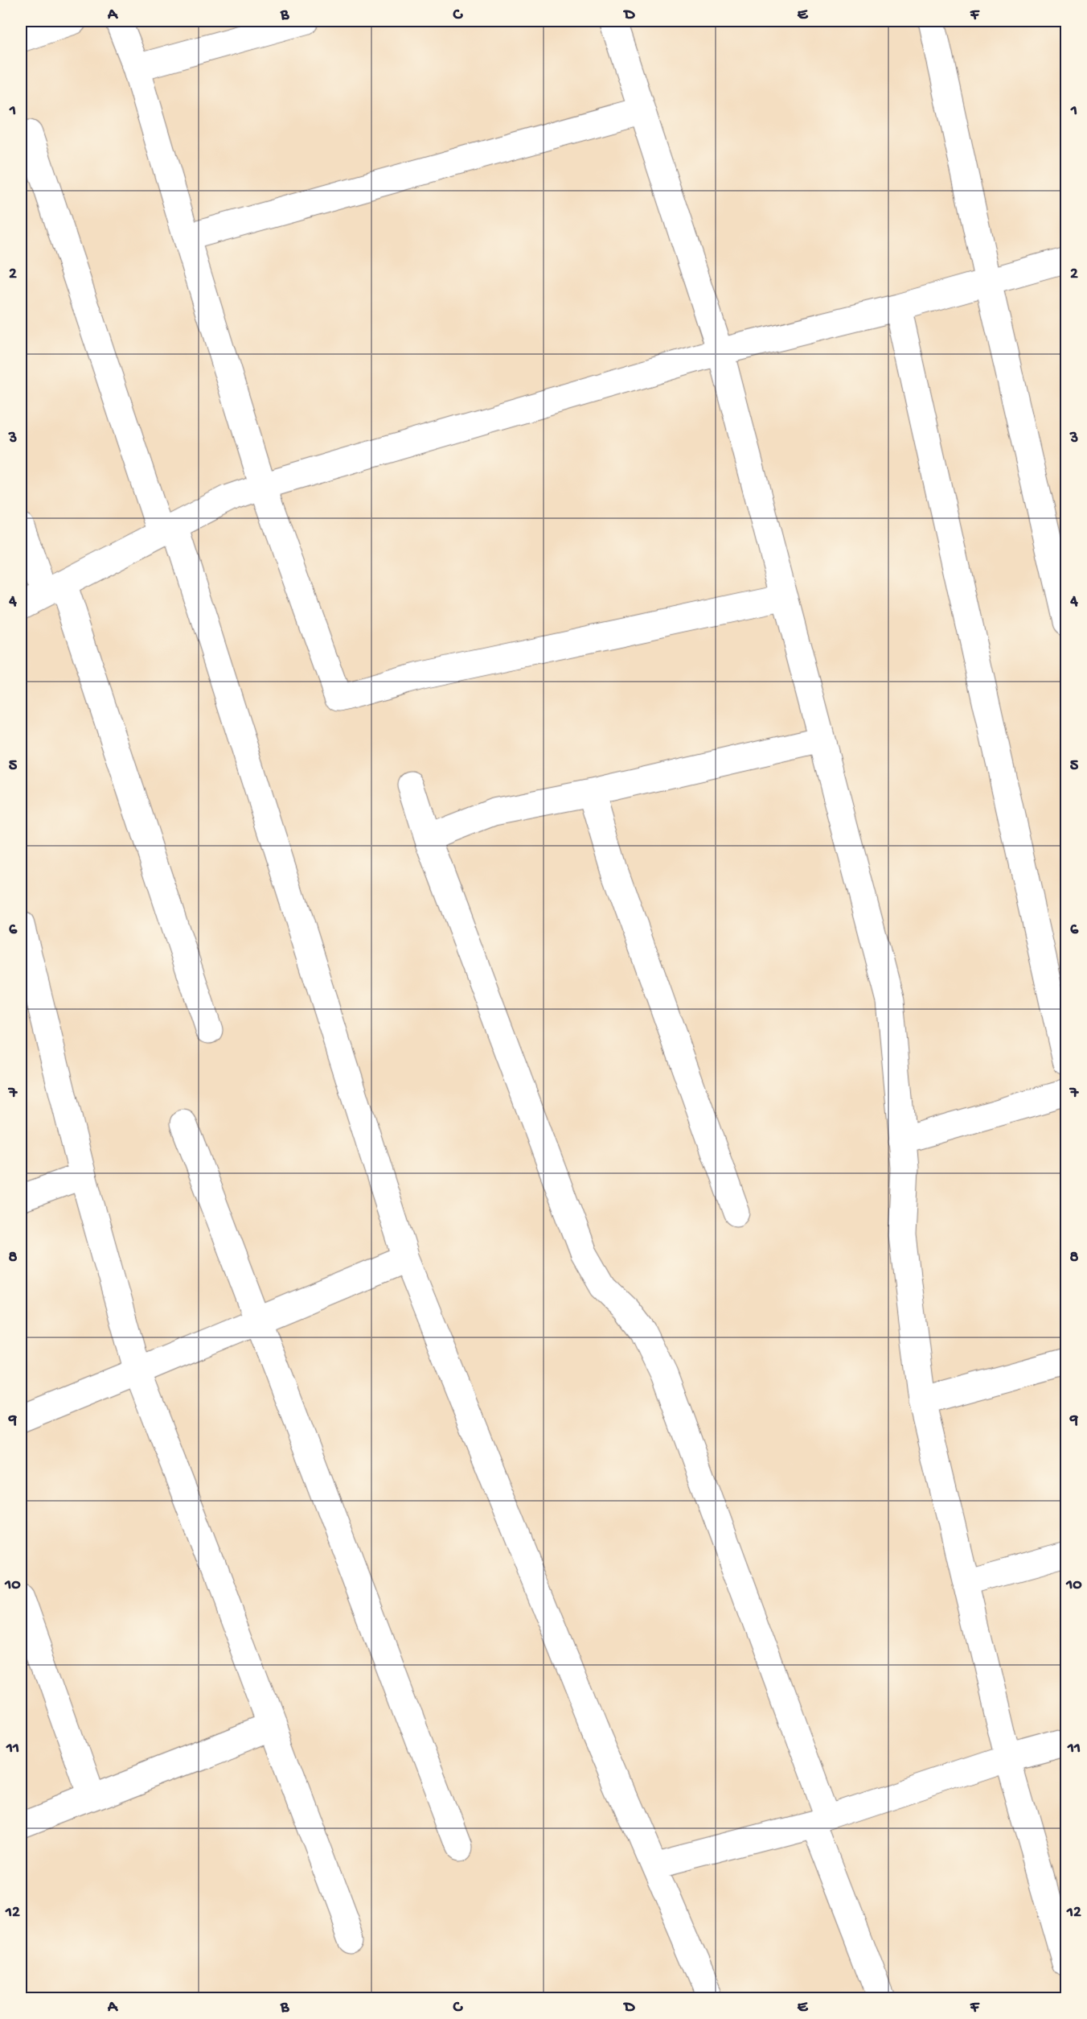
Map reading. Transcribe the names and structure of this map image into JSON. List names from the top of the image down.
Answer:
{
  "grid": {
    "columns": [
      "A",
      "B",
      "C",
      "D",
      "E",
      "F"
    ],
    "rows": [
      "1",
      "2",
      "3",
      "4",
      "5",
      "6",
      "7",
      "8",
      "9",
      "10",
      "11",
      "12"
    ]
  }
}
